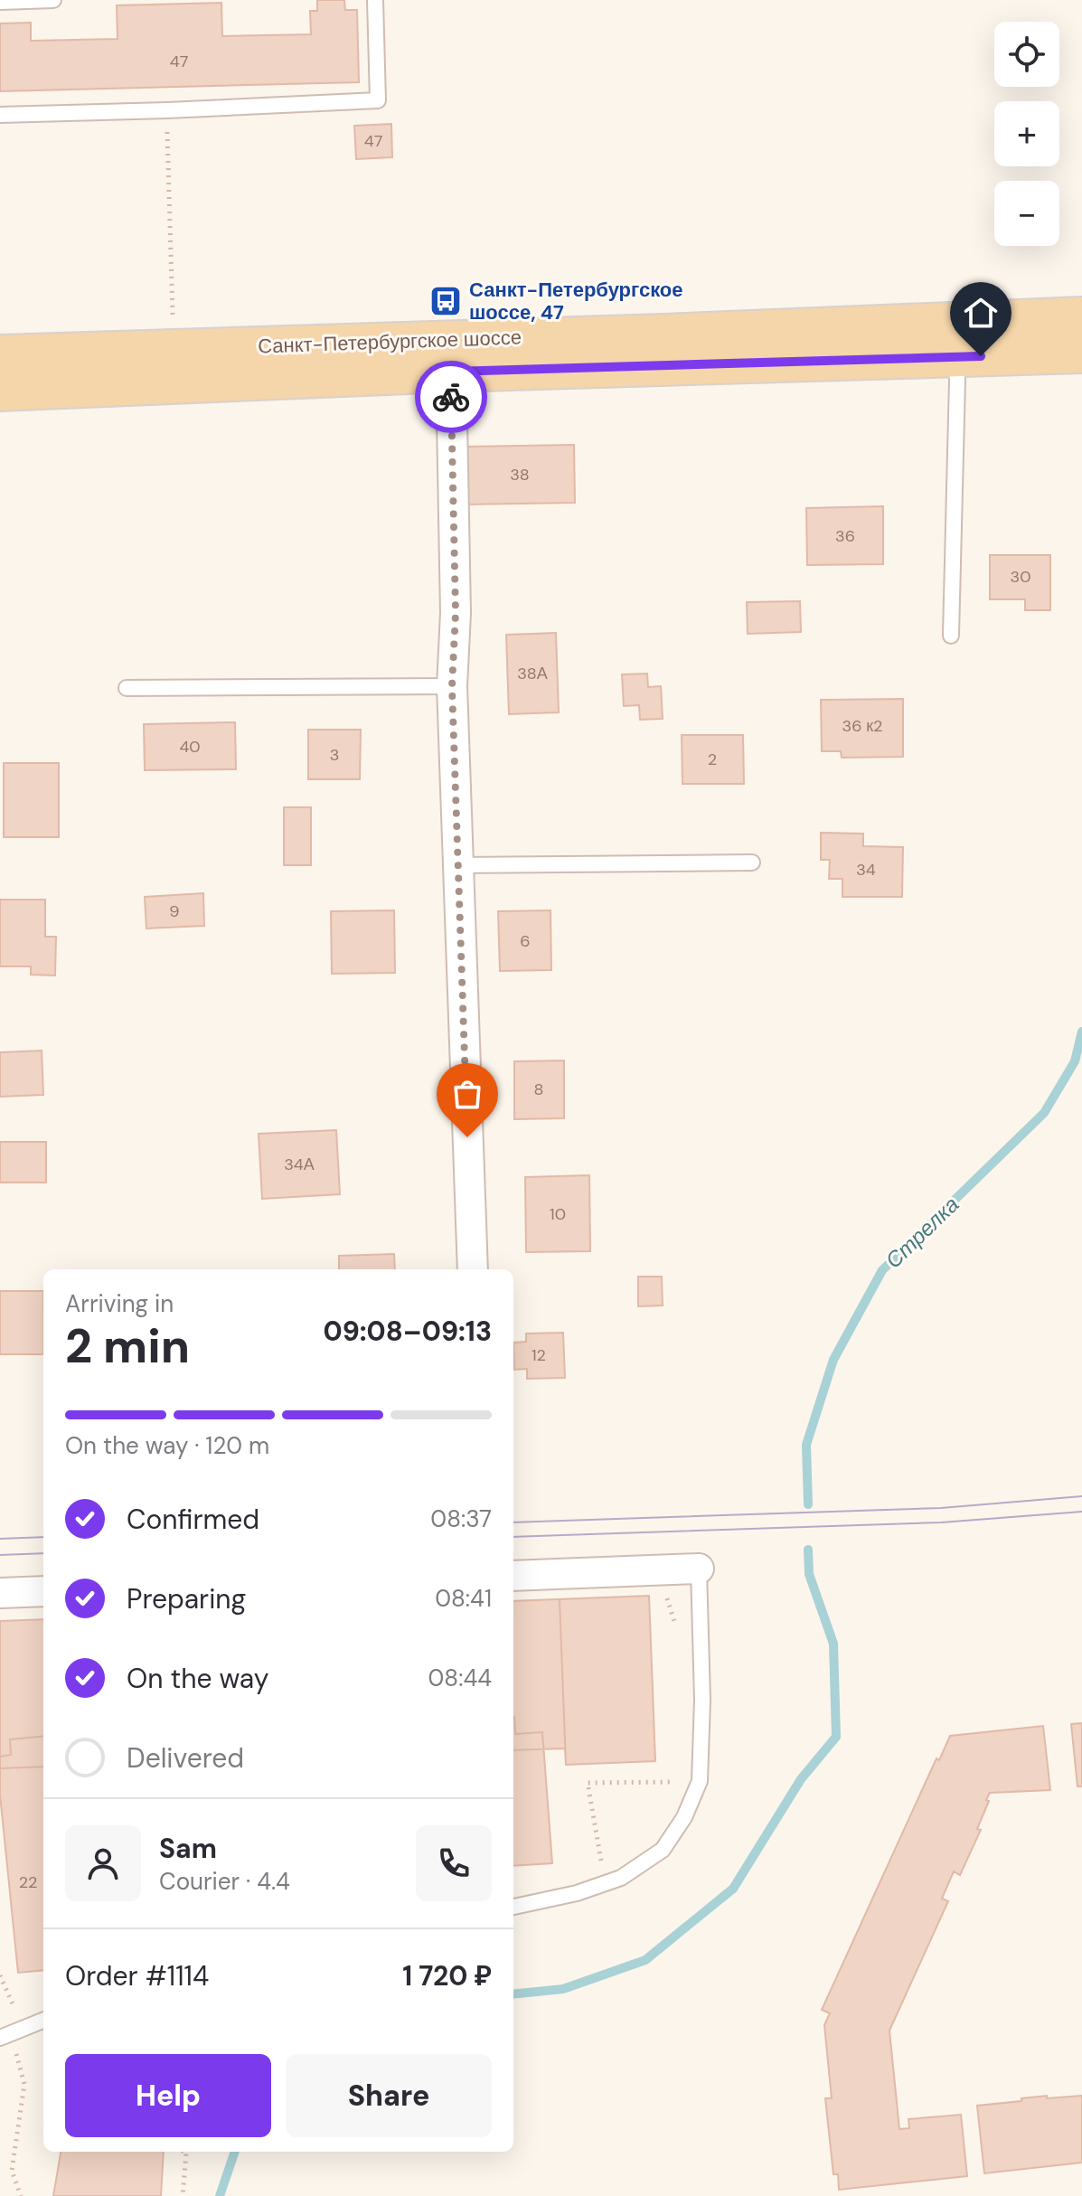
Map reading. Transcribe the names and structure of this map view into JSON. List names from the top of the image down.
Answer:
{
  "streets": {
    "main road": ["Санкт-Петербургское шоссе"]
  },
  "water": ["Стрелка"],
  "places": {
    "bus stop": ["Санкт-Петербургское шоссе, 47"]
  },
  "house_numbers": [
    "47",
    "47",
    "38",
    "36",
    "30",
    "38А",
    "36 к2",
    "40",
    "3",
    "2",
    "34",
    "9",
    "6",
    "8",
    "34А",
    "10",
    "12",
    "22"
  ],
  "page": {
    "map_buttons": ["+", "−"],
    "heading": ["2 min", "Arriving in", "09:08–09:13"],
    "panel": [
      "Sam",
      "Courier · 4.4",
      "Order #1114",
      "1 720 ₽"
    ],
    "bar": "On the way · 120 m",
    "list": [
      ["Confirmed", "08:37"],
      ["Preparing", "08:41"],
      ["On the way", "08:44"],
      "Delivered"
    ],
    "buttons": ["Help", "Share"]
  }
}
